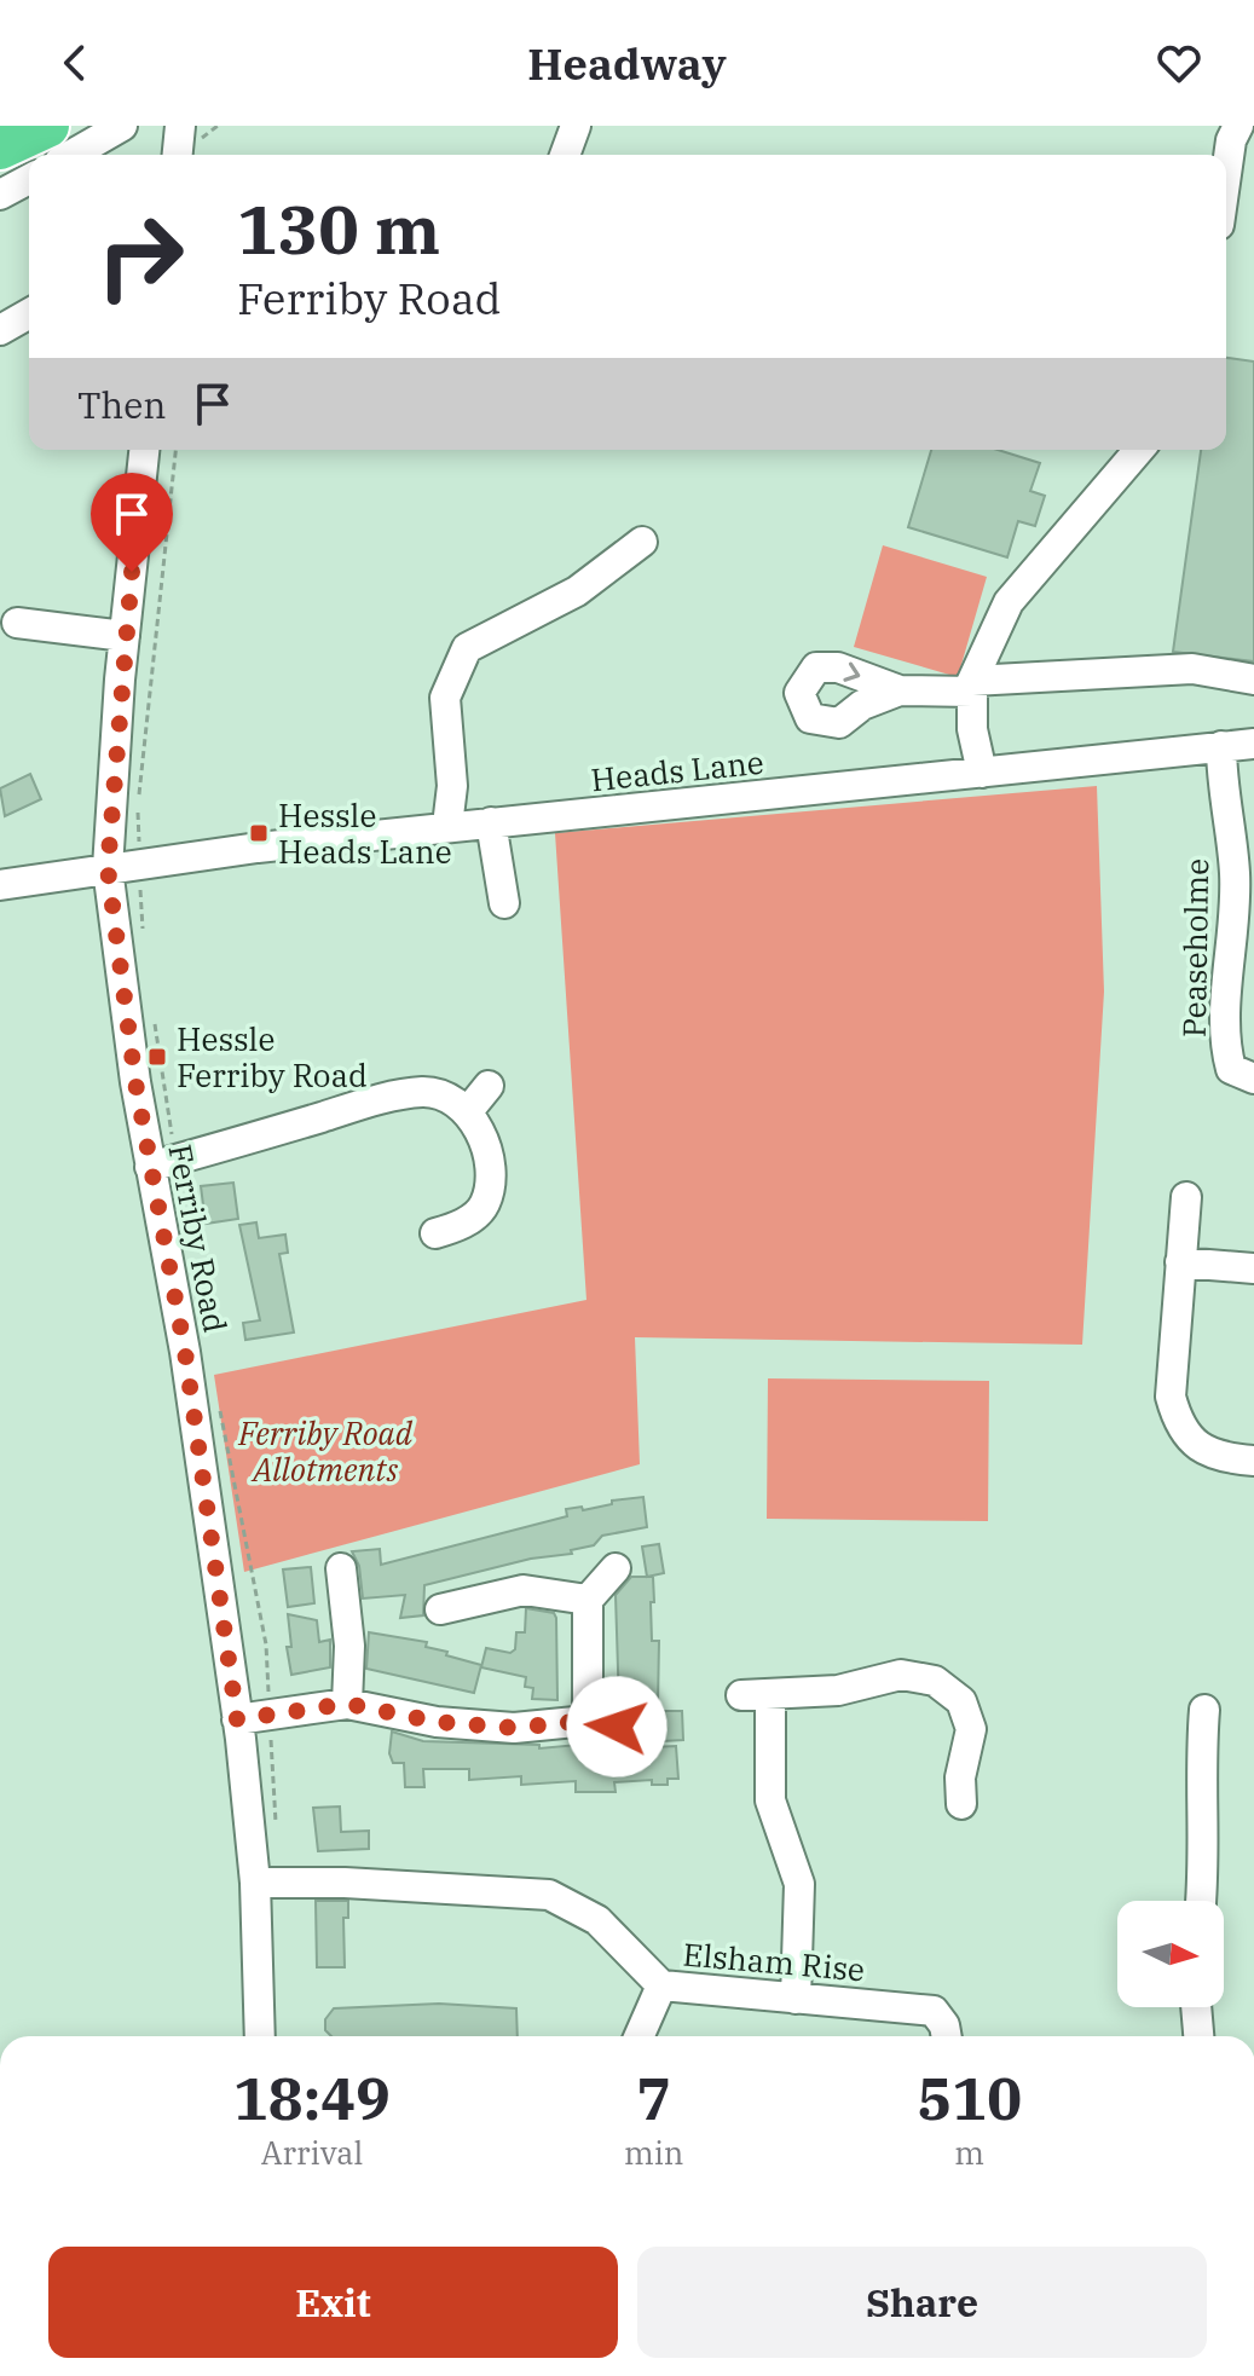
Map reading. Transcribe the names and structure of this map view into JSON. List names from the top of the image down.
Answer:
{
  "streets": {
    "street": [
      "Heads Lane",
      "Peaseholme",
      "Ferriby Road",
      "Elsham Rise"
    ]
  },
  "crossings": [
    ["Heads Lane", "Peaseholme"],
    ["Heads Lane", "Ferriby Road"],
    ["Ferriby Road", "Elsham Rise"]
  ],
  "parks": ["Ferriby Road Allotments"],
  "places": {
    "transit": ["Hessle Heads Lane", "Hessle Ferriby Road"]
  },
  "north": "right",
  "page": {
    "header": "Headway",
    "turn": ["130 m", "Ferriby Road"],
    "then": "Then",
    "eta": [
      "18:49",
      "Arrival",
      "7",
      "min",
      "510",
      "m"
    ],
    "buttons": ["Exit", "Share"]
  }
}
